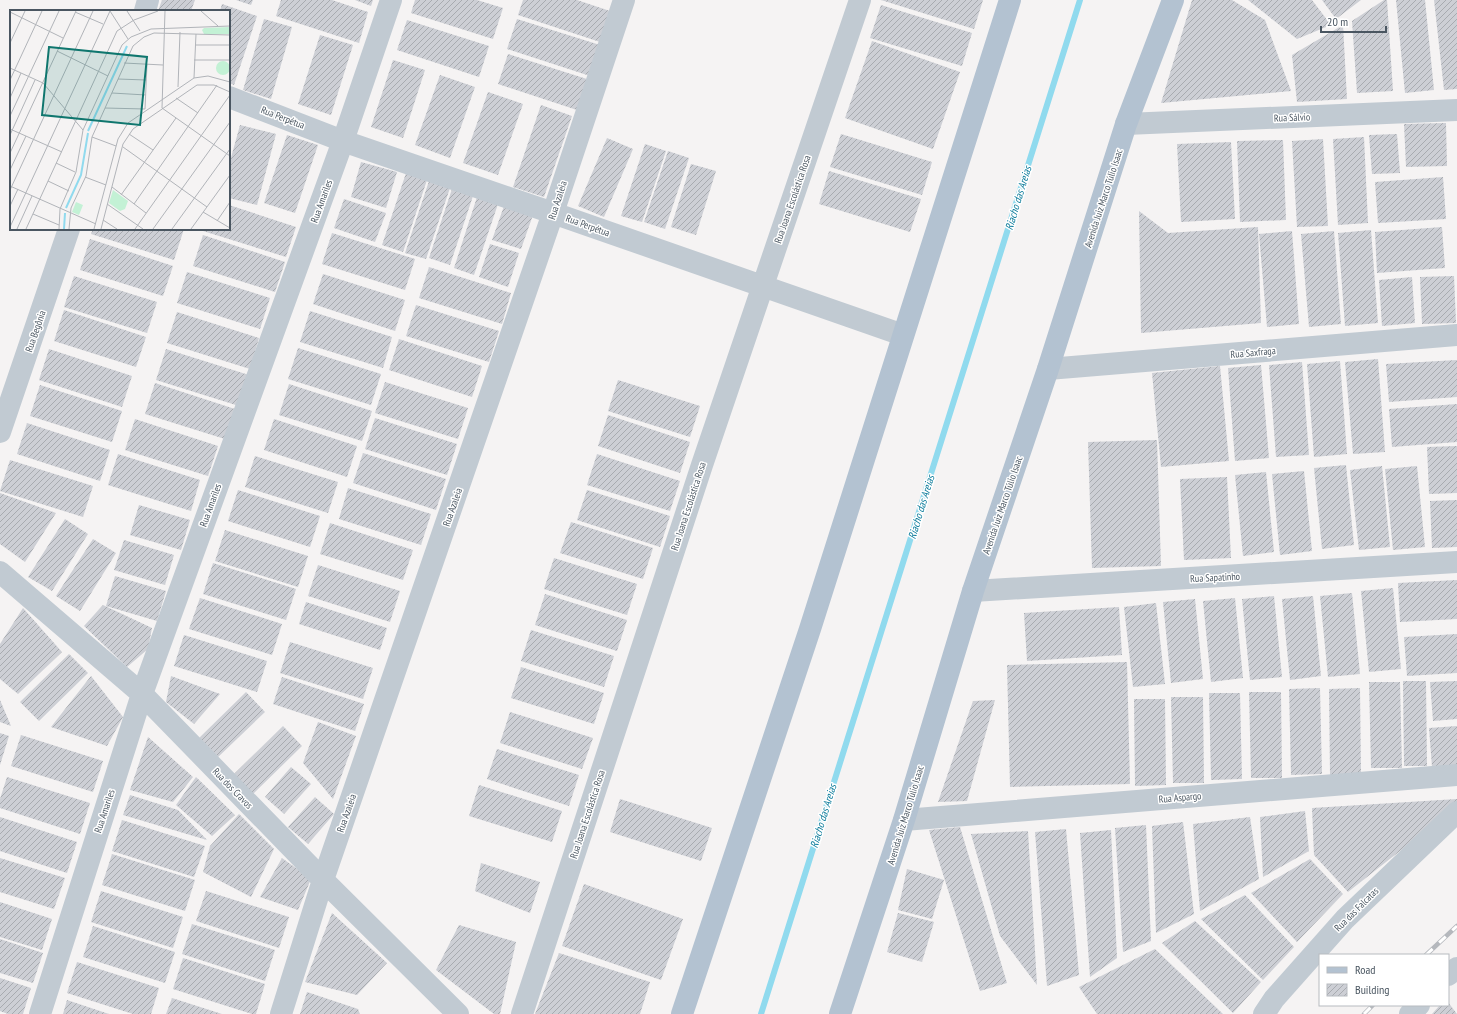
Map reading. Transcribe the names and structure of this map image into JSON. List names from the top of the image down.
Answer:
{
  "streets": {
    "main road": ["Avenida Juiz Marco Túlio Isaac"],
    "street": [
      "Rua Perpétua",
      "Rua Sálvio",
      "Rua Joana Escolástica Rosa",
      "Rua Azaleia",
      "Rua Amariles",
      "Rua Begônia",
      "Rua Saxfraga",
      "Rua Sapatinho",
      "Rua dos Cravos",
      "Rua Aspargo",
      "Rua das Falcatas"
    ]
  },
  "crossings": [
    ["Rua Perpétua", "Rua Joana Escolástica Rosa"],
    ["Rua Perpétua", "Rua Azaleia"],
    ["Rua Perpétua", "Rua Amariles"],
    ["Rua Sálvio", "Avenida Juiz Marco Túlio Isaac"],
    ["Avenida Juiz Marco Túlio Isaac", "Rua Saxfraga"],
    ["Avenida Juiz Marco Túlio Isaac", "Rua Sapatinho"],
    ["Avenida Juiz Marco Túlio Isaac", "Rua Aspargo"],
    ["Rua Azaleia", "Rua dos Cravos"],
    ["Rua Amariles", "Rua dos Cravos"]
  ],
  "water": ["Riacho das Areias"],
  "legend": ["Road", "Building"],
  "scale_bar": "20 m"
}
